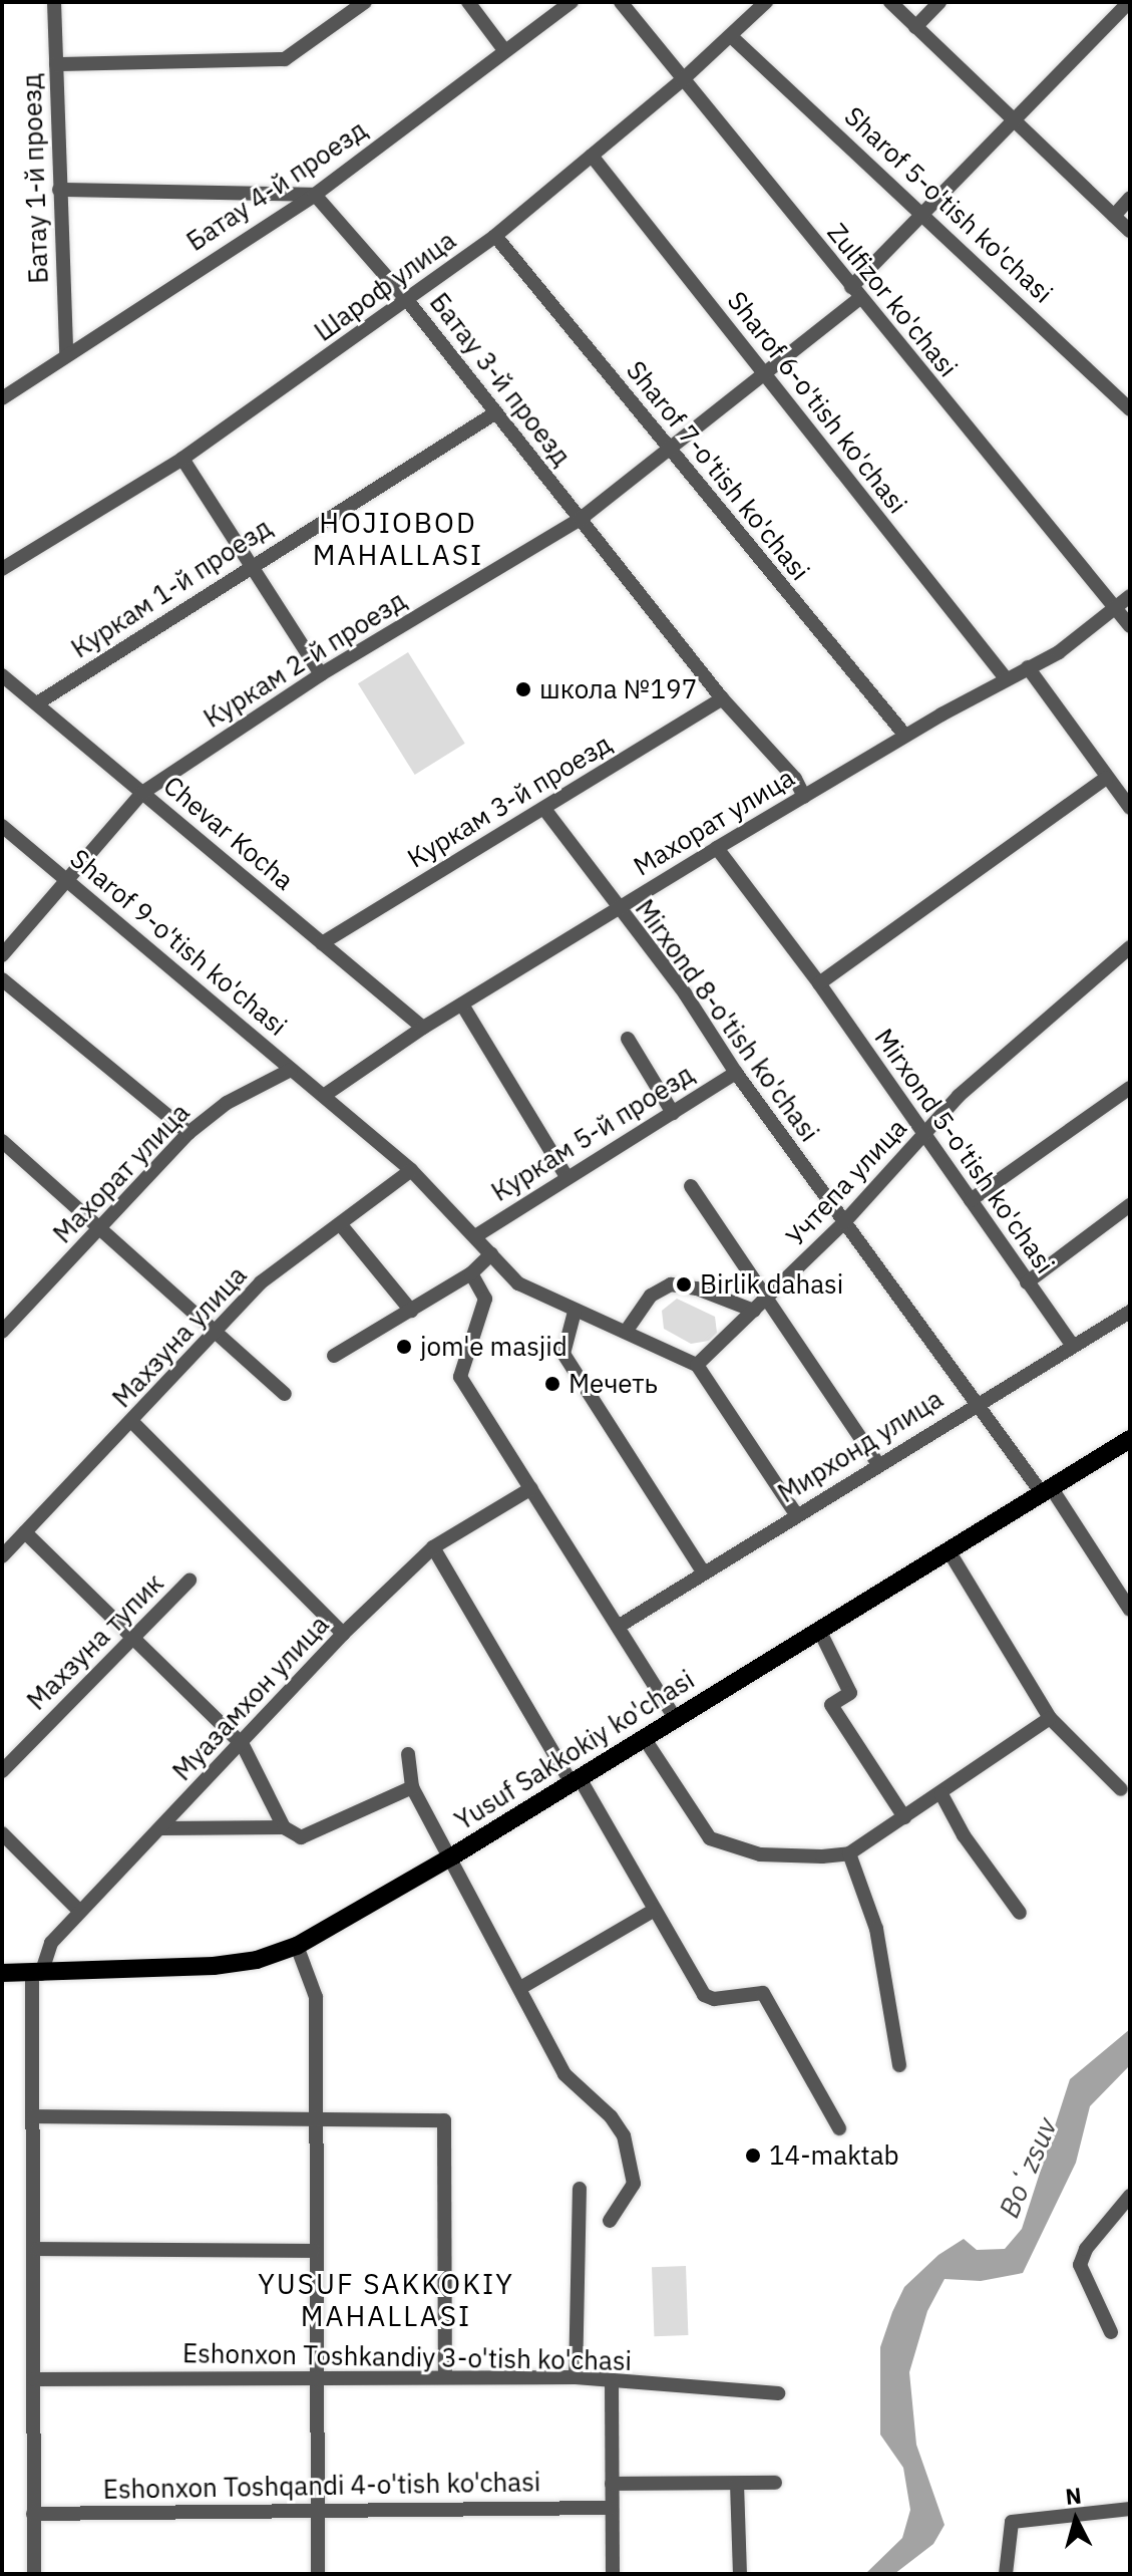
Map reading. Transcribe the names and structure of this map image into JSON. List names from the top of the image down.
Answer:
{
  "streets": {
    "main road": ["Yusuf Sakkokiy ko'chasi"],
    "street": [
      "Батау 1-й проезд",
      "Батау 4-й проезд",
      "Sharof 5-o'tish ko'chasi",
      "Шароф улица",
      "Zulfizor ko'chasi",
      "Батау 3-й проезд",
      "Sharof 6-o'tish ko'chasi",
      "Sharof 7-o'tish ko'chasi",
      "Куркам 1-й проезд",
      "Куркам 2-й проезд",
      "Куркам 3-й проезд",
      "Махорат улица",
      "Chevar Kocha",
      "Sharof 9-o'tish ko'chasi",
      "Mirxond 8-o'tish ko'chasi",
      "Куркам 5-й проезд",
      "Mirxond 5-o'tish ko'chasi",
      "Учтепа улица",
      "Махзуна улица",
      "Мирхонд улица",
      "Махзуна тупик",
      "Муазамхон улица",
      "Eshonxon Toshkandiy 3-o'tish ko'chasi",
      "Eshonxon Toshqandi 4-o'tish ko'chasi"
    ]
  },
  "crossings": [
    ["Батау 1-й проезд", "Батау 4-й проезд"],
    ["Батау 4-й проезд", "Батау 3-й проезд"],
    ["Sharof 5-o'tish ko'chasi", "Шароф улица"],
    ["Sharof 5-o'tish ko'chasi", "Куркам 2-й проезд"],
    ["Шароф улица", "Zulfizor ko'chasi"],
    ["Шароф улица", "Батау 3-й проезд"],
    ["Шароф улица", "Sharof 6-o'tish ko'chasi"],
    ["Шароф улица", "Sharof 7-o'tish ko'chasi"],
    ["Zulfizor ko'chasi", "Куркам 2-й проезд"],
    ["Zulfizor ko'chasi", "Махорат улица"],
    ["Батау 3-й проезд", "Куркам 1-й проезд"],
    ["Батау 3-й проезд", "Куркам 2-й проезд"],
    ["Батау 3-й проезд", "Куркам 3-й проезд"],
    ["Батау 3-й проезд", "Махорат улица"],
    ["Sharof 6-o'tish ko'chasi", "Куркам 2-й проезд"],
    ["Sharof 6-o'tish ko'chasi", "Махорат улица"],
    ["Sharof 7-o'tish ko'chasi", "Куркам 2-й проезд"],
    ["Sharof 7-o'tish ko'chasi", "Махорат улица"],
    ["Куркам 1-й проезд", "Chevar Kocha"],
    ["Куркам 2-й проезд", "Chevar Kocha"],
    ["Куркам 2-й проезд", "Sharof 9-o'tish ko'chasi"],
    ["Куркам 3-й проезд", "Chevar Kocha"],
    ["Куркам 3-й проезд", "Mirxond 8-o'tish ko'chasi"],
    ["Махорат улица", "Chevar Kocha"],
    ["Махорат улица", "Sharof 9-o'tish ko'chasi"],
    ["Махорат улица", "Mirxond 8-o'tish ko'chasi"],
    ["Махорат улица", "Mirxond 5-o'tish ko'chasi"],
    ["Mirxond 8-o'tish ko'chasi", "Куркам 5-й проезд"],
    ["Mirxond 8-o'tish ko'chasi", "Учтепа улица"],
    ["Mirxond 8-o'tish ko'chasi", "Мирхонд улица"],
    ["Mirxond 8-o'tish ko'chasi", "Yusuf Sakkokiy ko'chasi"],
    ["Mirxond 5-o'tish ko'chasi", "Учтепа улица"],
    ["Mirxond 5-o'tish ko'chasi", "Мирхонд улица"],
    ["Муазамхон улица", "Yusuf Sakkokiy ko'chasi"]
  ],
  "districts": ["HOJIOBOD MAHALLASI", "YUSUF SAKKOKIY MAHALLASI"],
  "water": ["Boʻzsuv"],
  "places": [
    "школа №197",
    "Birlik dahasi",
    "jom'e masjid",
    "Мечеть",
    "14-maktab"
  ],
  "north": "top"
}
